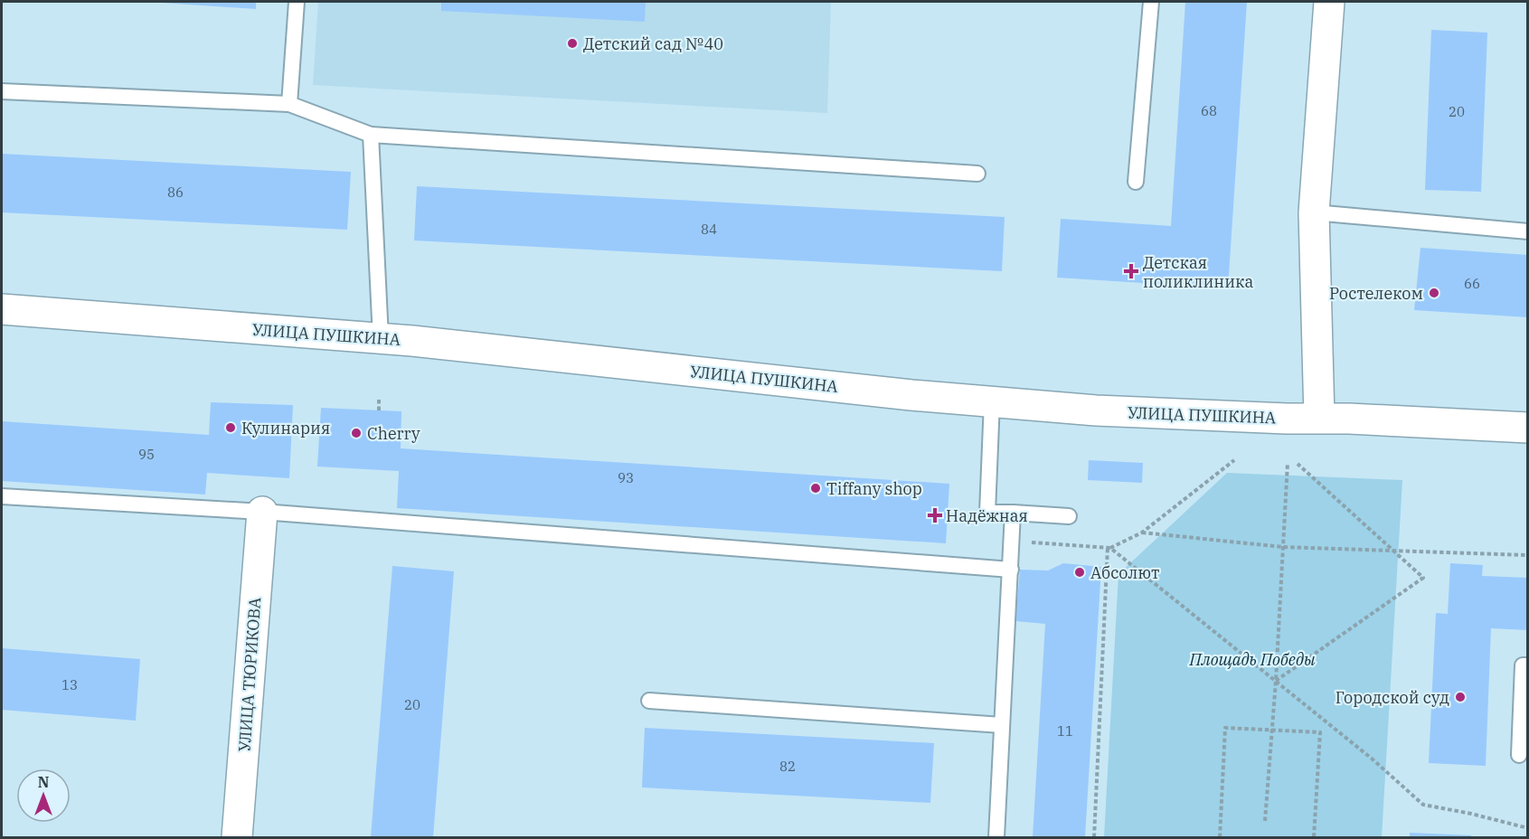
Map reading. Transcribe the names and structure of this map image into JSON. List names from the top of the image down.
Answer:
{
  "streets": {
    "street": ["УЛИЦА ПУШКИНА", "УЛИЦА ТЮРИКОВА"]
  },
  "parks": ["Площадь Победы"],
  "places": {
    "other": [
      "Детский сад №40",
      "Ростелеком",
      "Кулинария",
      "Cherry",
      "Tiffany shop",
      "Абсолют",
      "Городской суд"
    ],
    "health": ["Детская поликлиника", "Надёжная"]
  },
  "house_numbers": [
    "68",
    "20",
    "86",
    "84",
    "66",
    "95",
    "93",
    "13",
    "20",
    "11",
    "82"
  ],
  "north": "top"
}
